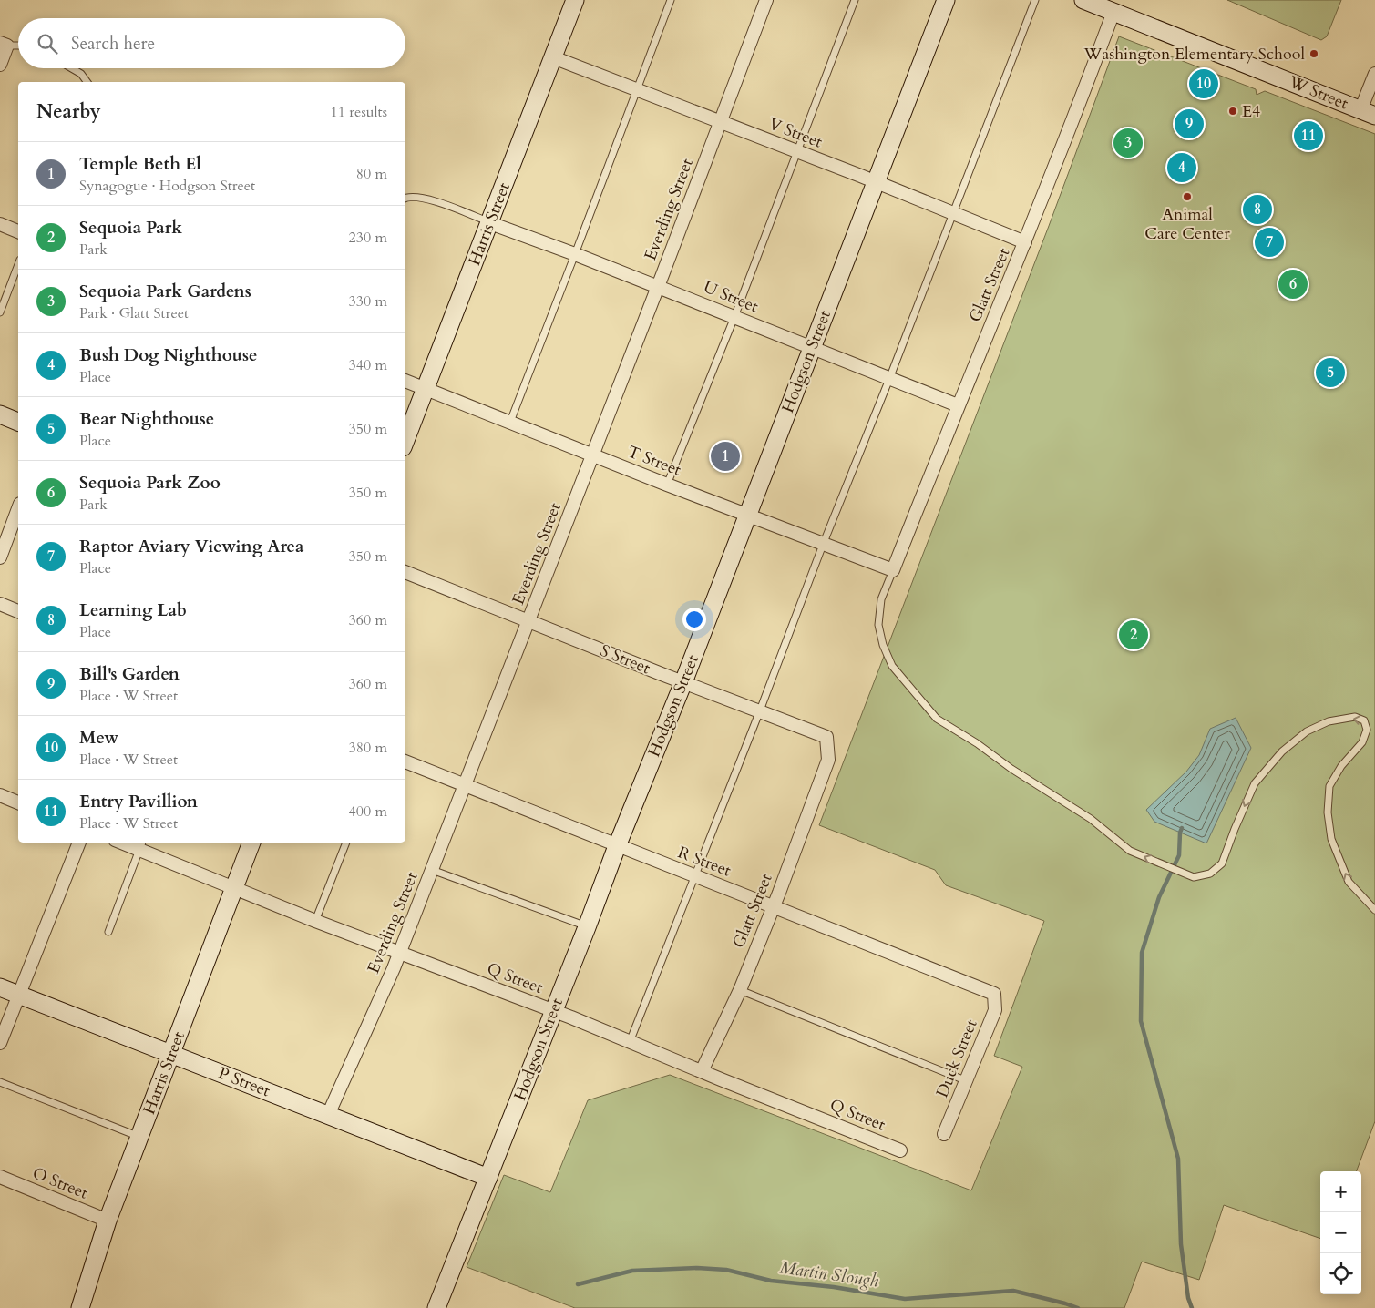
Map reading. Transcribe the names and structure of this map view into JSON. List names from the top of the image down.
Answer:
{
  "streets": {
    "street": [
      "W Street",
      "V Street",
      "Everding Street",
      "Harris Street",
      "Glatt Street",
      "U Street",
      "Hodgson Street",
      "T Street",
      "S Street",
      "R Street",
      "Q Street",
      "Duck Street",
      "P Street",
      "O Street"
    ]
  },
  "crossings": [
    ["W Street", "Glatt Street"],
    ["V Street", "Everding Street"],
    ["V Street", "Harris Street"],
    ["V Street", "Glatt Street"],
    ["V Street", "Hodgson Street"],
    ["Everding Street", "U Street"],
    ["Everding Street", "T Street"],
    ["Everding Street", "S Street"],
    ["Everding Street", "R Street"],
    ["Everding Street", "Q Street"],
    ["Everding Street", "P Street"],
    ["Harris Street", "U Street"],
    ["Harris Street", "T Street"],
    ["Harris Street", "Q Street"],
    ["Harris Street", "P Street"],
    ["Harris Street", "O Street"],
    ["Glatt Street", "U Street"],
    ["Glatt Street", "T Street"],
    ["Glatt Street", "S Street"],
    ["Glatt Street", "R Street"],
    ["Glatt Street", "Q Street"],
    ["U Street", "Hodgson Street"],
    ["Hodgson Street", "T Street"],
    ["Hodgson Street", "S Street"],
    ["Hodgson Street", "R Street"],
    ["Hodgson Street", "Q Street"],
    ["Hodgson Street", "P Street"],
    ["R Street", "Duck Street"]
  ],
  "water": ["Martin Slough"],
  "places": ["Washington Elementary School", "E4", "Animal Care Center"],
  "page": {
    "search": "Search here",
    "pins": [
      "10",
      "9",
      "11",
      "3",
      "4",
      "8",
      "7",
      "6",
      "5",
      "1",
      "2"
    ],
    "heading": ["Nearby", "11 results"],
    "list": [
      {
        "mark": "1",
        "name": "Temple Beth El",
        "note": "Synagogue · Hodgson Street",
        "value": "80 m"
      },
      {
        "mark": "2",
        "name": "Sequoia Park",
        "note": "Park",
        "value": "230 m"
      },
      {
        "mark": "3",
        "name": "Sequoia Park Gardens",
        "note": "Park · Glatt Street",
        "value": "330 m"
      },
      {
        "mark": "4",
        "name": "Bush Dog Nighthouse",
        "note": "Place",
        "value": "340 m"
      },
      {
        "mark": "5",
        "name": "Bear Nighthouse",
        "note": "Place",
        "value": "350 m"
      },
      {
        "mark": "6",
        "name": "Sequoia Park Zoo",
        "note": "Park",
        "value": "350 m"
      },
      {
        "mark": "7",
        "name": "Raptor Aviary Viewing Area",
        "note": "Place",
        "value": "350 m"
      },
      {
        "mark": "8",
        "name": "Learning Lab",
        "note": "Place",
        "value": "360 m"
      },
      {
        "mark": "9",
        "name": "Bill's Garden",
        "note": "Place · W Street",
        "value": "360 m"
      },
      {
        "mark": "10",
        "name": "Mew",
        "note": "Place · W Street",
        "value": "380 m"
      },
      {
        "mark": "11",
        "name": "Entry Pavillion",
        "note": "Place · W Street",
        "value": "400 m"
      }
    ],
    "map_buttons": ["+", "−"]
  }
}
